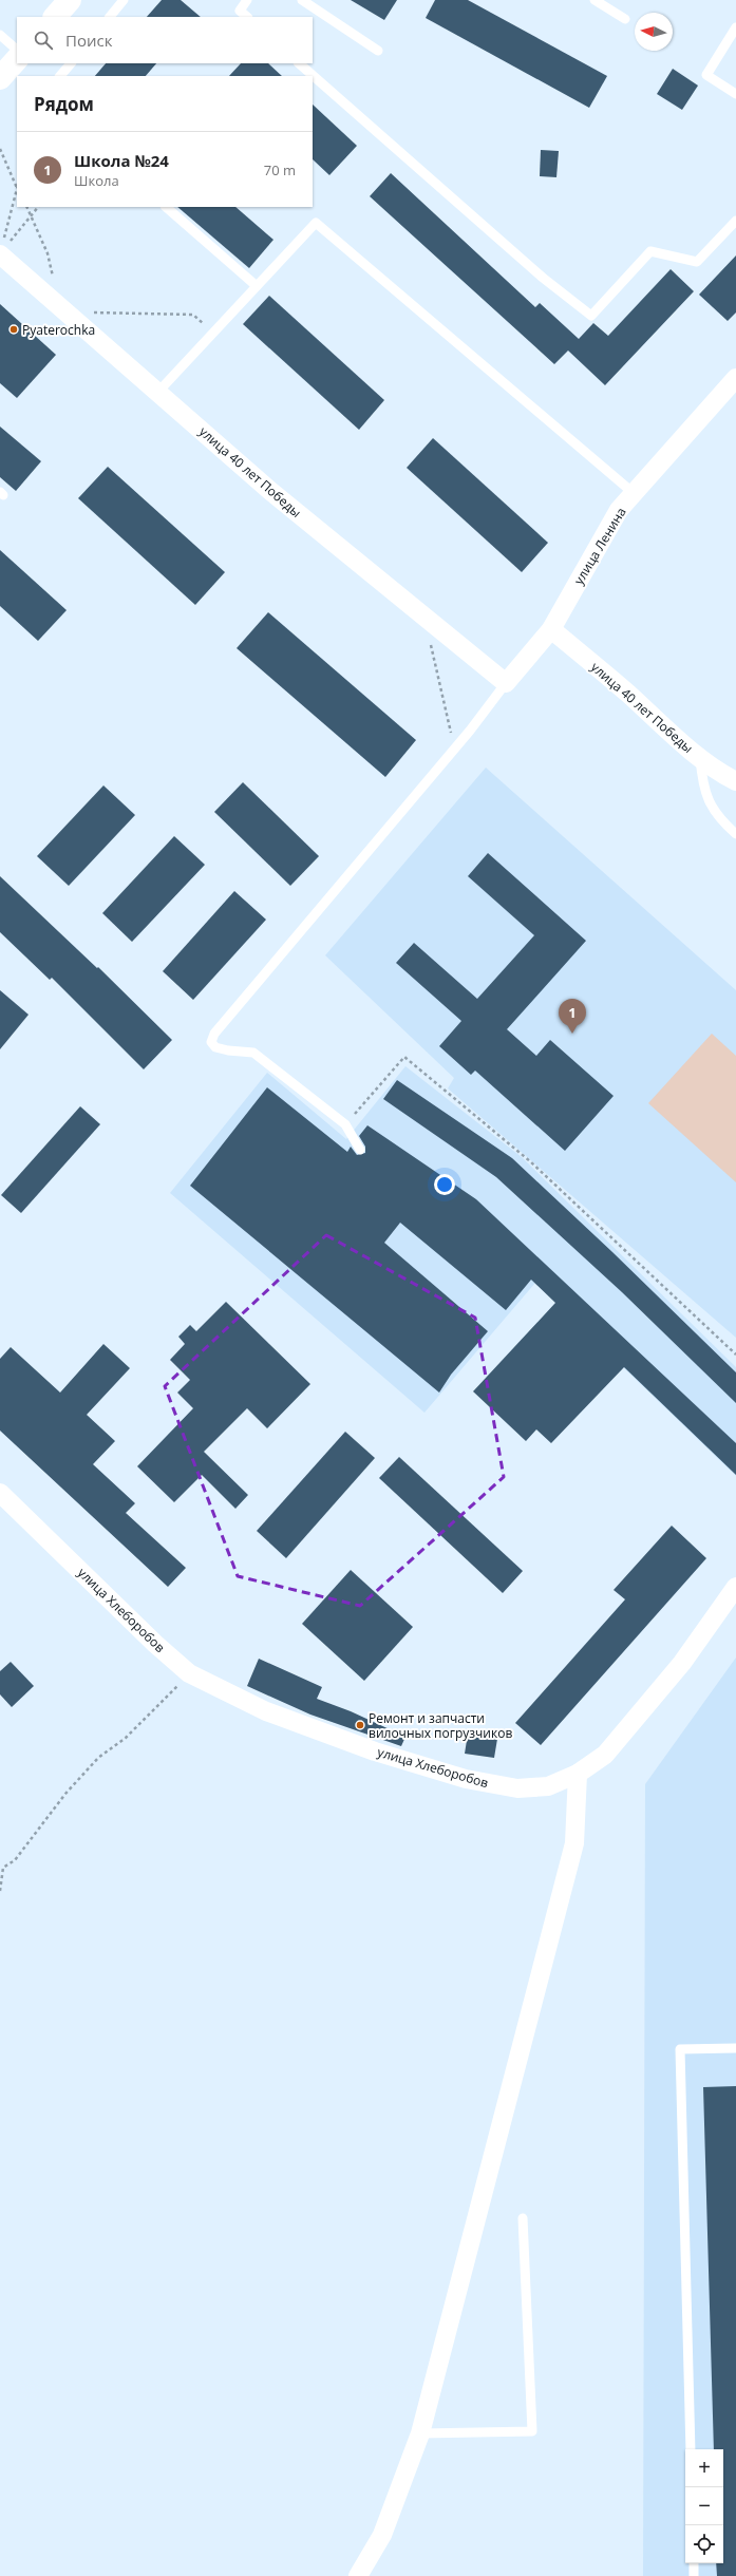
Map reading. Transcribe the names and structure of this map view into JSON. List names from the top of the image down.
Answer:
{
  "streets": {
    "street": ["улица 40 лет Победы", "улица Ленина", "улица Хлеборобов"]
  },
  "crossings": [
    ["улица 40 лет Победы", "улица Ленина"]
  ],
  "places": ["Pyaterochka", "Ремонт и запчасти вилочных погрузчиков"],
  "north": "left",
  "page": {
    "search": "Поиск",
    "heading": "Рядом",
    "list": [
      {
        "mark": "1",
        "name": "Школа №24",
        "note": "Школа",
        "value": "70 m"
      }
    ],
    "pins": "1",
    "map_buttons": ["+", "−"]
  }
}
